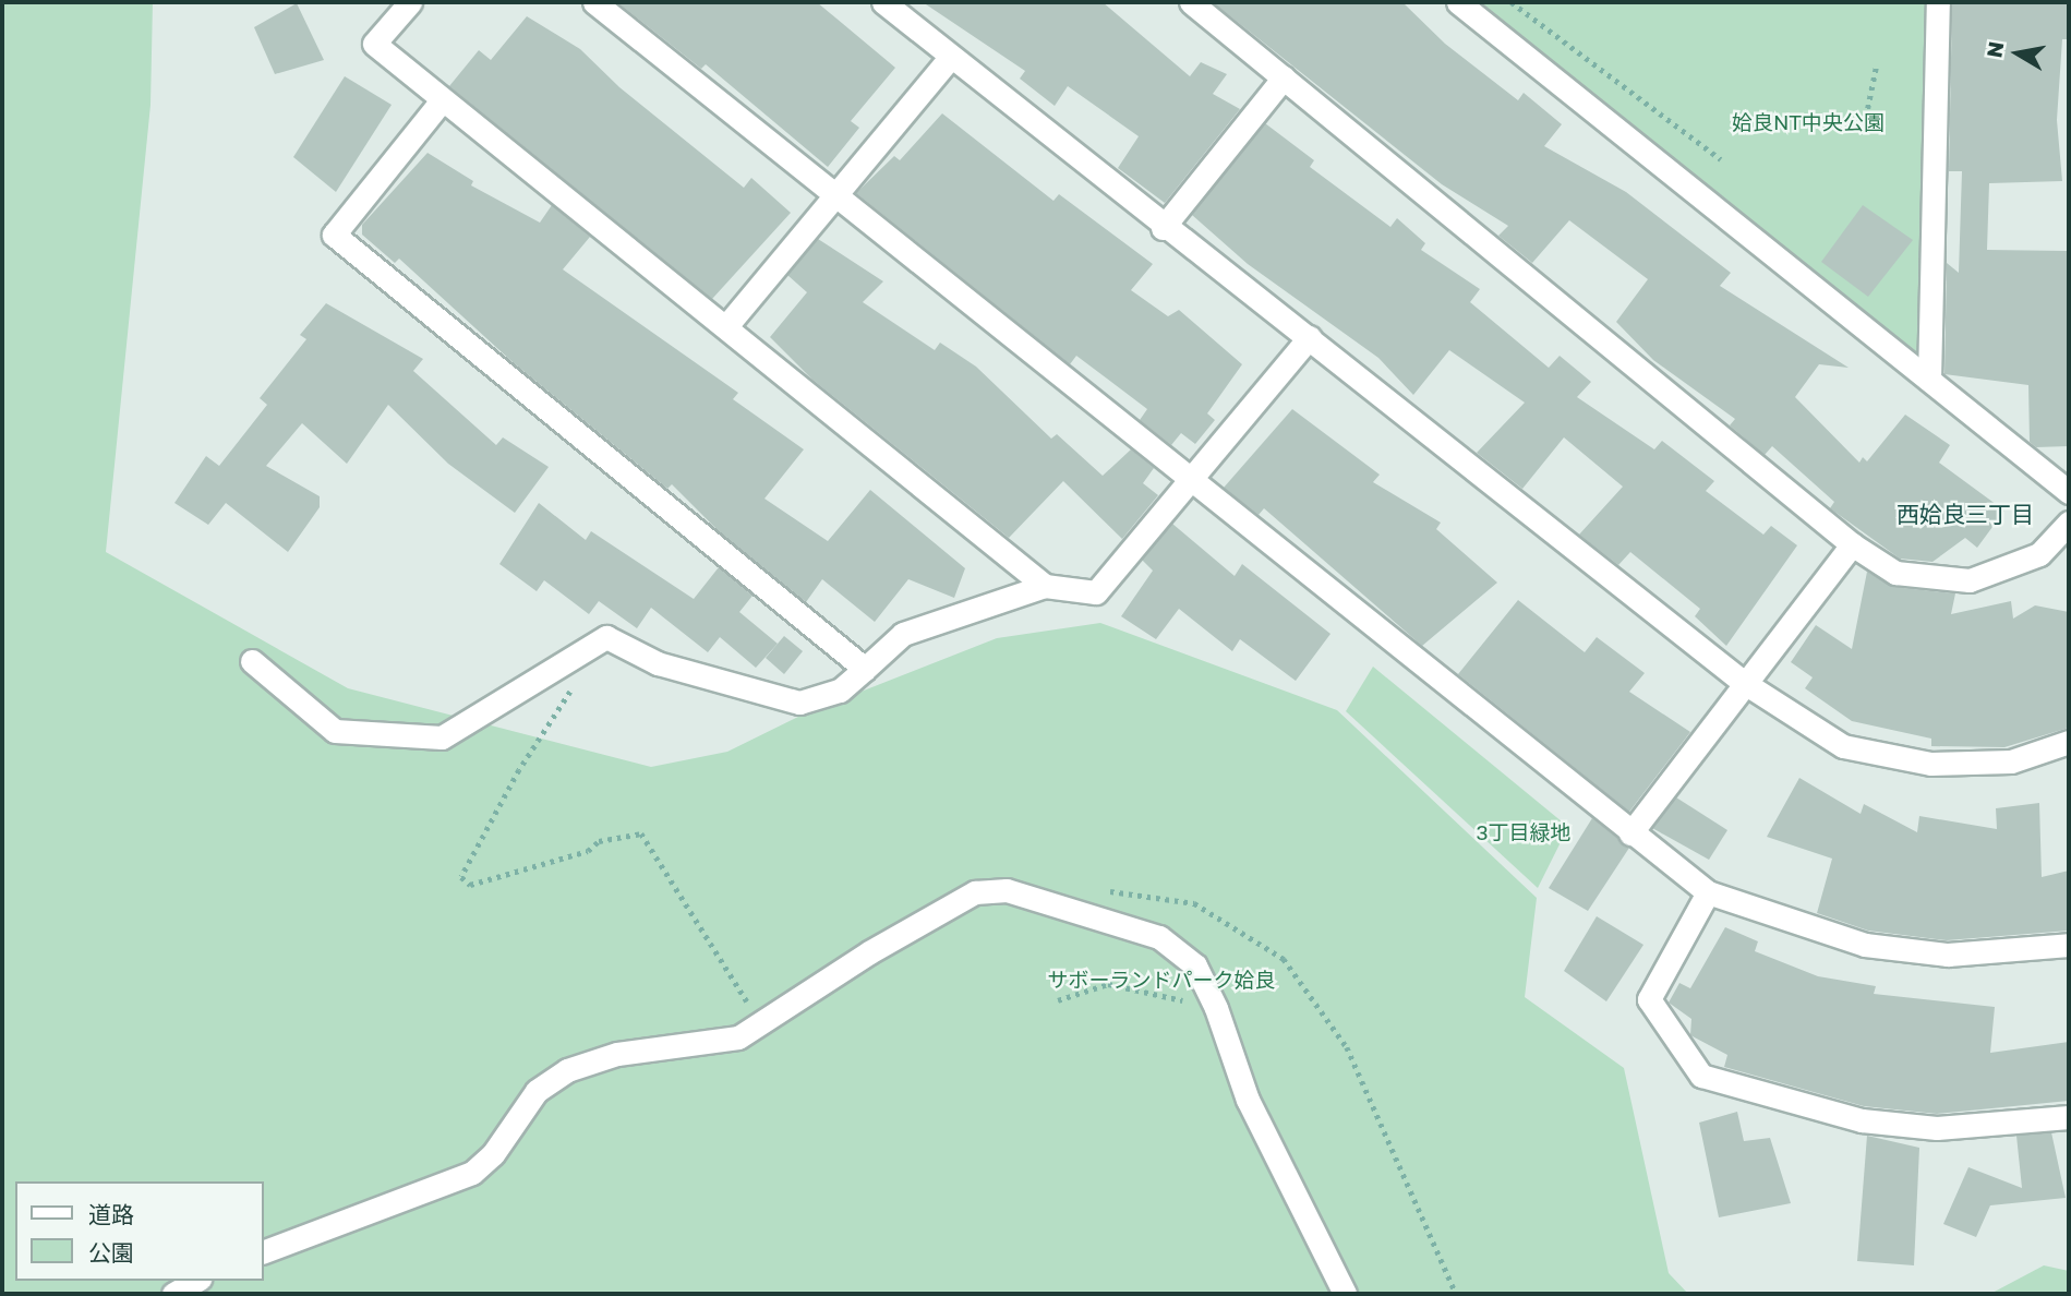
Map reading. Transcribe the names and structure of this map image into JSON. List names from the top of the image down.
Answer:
{
  "districts": ["西姶良三丁目"],
  "parks": ["姶良NT中央公園", "3丁目緑地", "サボーランドパーク姶良"],
  "legend": ["道路", "公園"],
  "north": "left"
}
